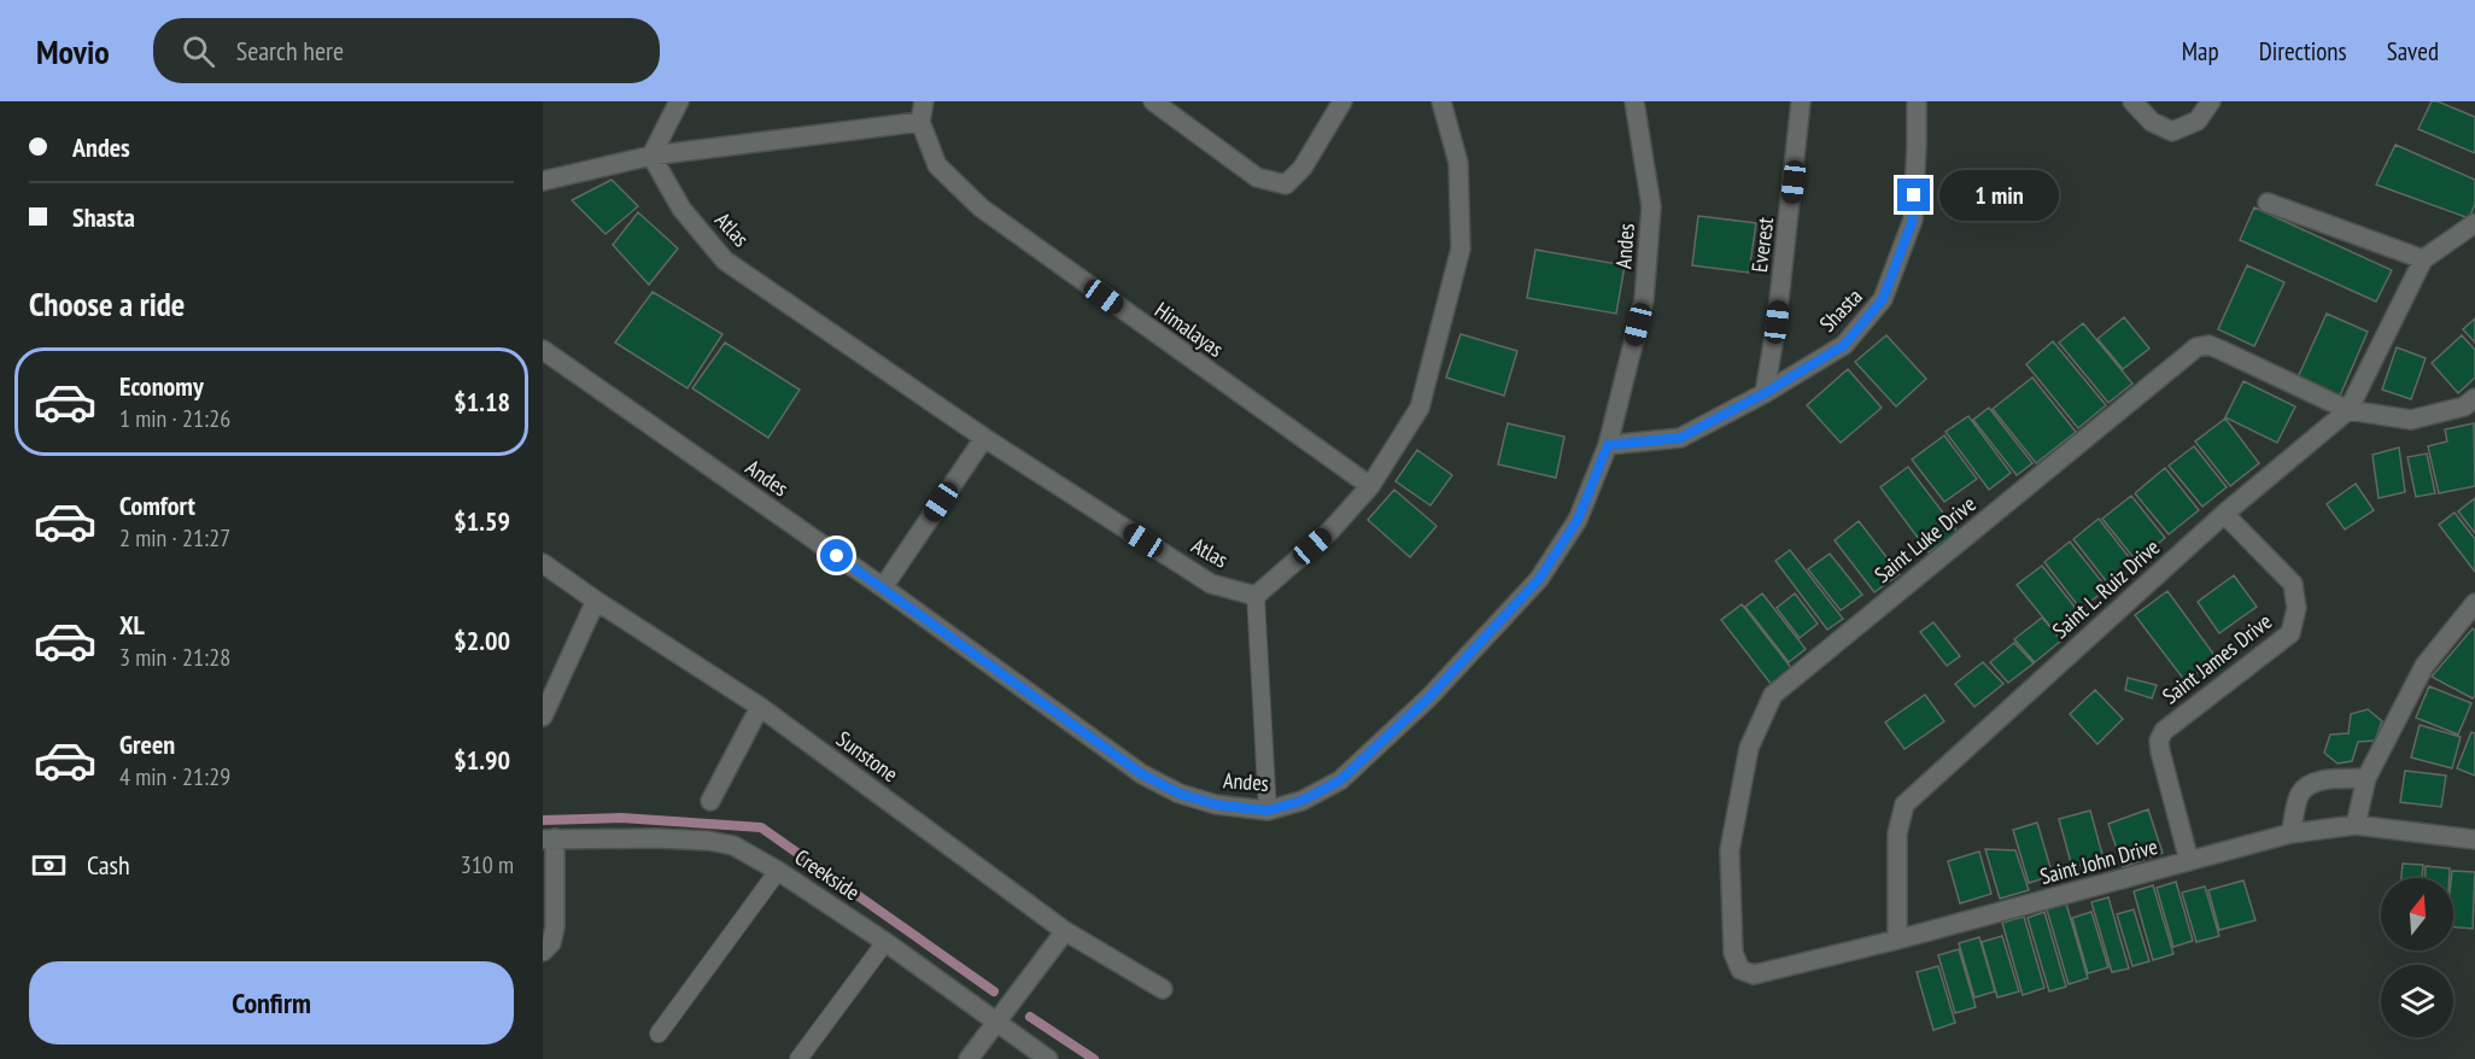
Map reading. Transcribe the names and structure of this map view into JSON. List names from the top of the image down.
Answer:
{
  "streets": {
    "street": [
      "Atlas",
      "Everest",
      "Andes",
      "Shasta",
      "Himalayas",
      "Saint Luke Drive",
      "Saint L. Ruiz Drive",
      "Saint James Drive",
      "Sunstone",
      "Saint John Drive",
      "Creekside"
    ]
  },
  "crossings": [
    ["Everest", "Shasta"],
    ["Andes", "Shasta"],
    ["Saint Luke Drive", "Saint L. Ruiz Drive"],
    ["Saint Luke Drive", "Saint John Drive"],
    ["Saint L. Ruiz Drive", "Saint James Drive"],
    ["Saint L. Ruiz Drive", "Saint John Drive"],
    ["Saint James Drive", "Saint John Drive"]
  ],
  "north": "top",
  "page": {
    "header": "Movio",
    "search": "Search here",
    "nav": ["Map", "Directions", "Saved"],
    "banner": ["Andes", "Shasta"],
    "bubble": "1 min",
    "heading": "Choose a ride",
    "list": [
      {
        "name": "Economy",
        "note": "1 min · 21:26",
        "value": "$1.18"
      },
      {
        "name": "Comfort",
        "note": "2 min · 21:27",
        "value": "$1.59"
      },
      {
        "name": "XL",
        "note": "3 min · 21:28",
        "value": "$2.00"
      },
      {
        "name": "Green",
        "note": "4 min · 21:29",
        "value": "$1.90"
      }
    ],
    "pay": ["Cash", "310 m"],
    "buttons": "Confirm"
  }
}
